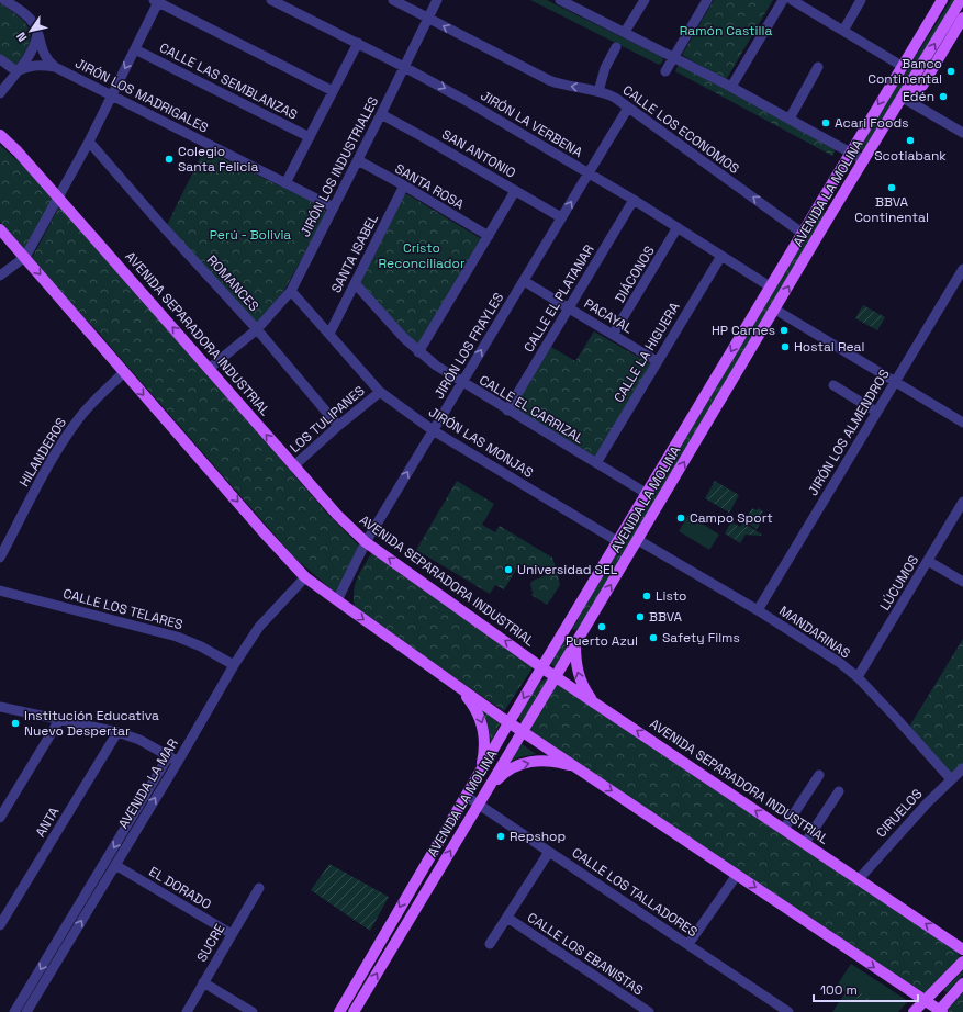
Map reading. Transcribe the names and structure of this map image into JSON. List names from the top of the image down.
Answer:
{
  "streets": {
    "main road": ["AVENIDA LA MOLINA", "AVENIDA SEPARADORA INDUSTRIAL"],
    "street": [
      "CALLE LAS SEMBLANZAS",
      "JIRÓN LOS MADRIGALES",
      "JIRÓN LA VERBENA",
      "CALLE LOS ECONOMOS",
      "SAN ANTONIO",
      "JIRÓN LOS INDUSTRIALES",
      "SANTA ROSA",
      "SANTA ISABEL",
      "DIÁCONOS",
      "ROMANCES",
      "CALLE EL PLATANAR",
      "PACAYAL",
      "JIRÓN LOS FRAYLES",
      "CALLE LA HIGUERA",
      "CALLE EL CARRIZAL",
      "LOS TULIPANES",
      "JIRÓN LOS ALMENDROS",
      "JIRÓN LAS MONJAS",
      "HILANDEROS",
      "LÚCUMOS",
      "CALLE LOS TELARES",
      "MANDARINAS",
      "AVENIDA LA MAR",
      "CIRUELOS",
      "ANTA",
      "EL DORADO",
      "CALLE LOS TALLADORES",
      "SUCRE",
      "CALLE LOS EBANISTAS"
    ]
  },
  "crossings": [
    ["JIRÓN LOS MADRIGALES", "JIRÓN LOS INDUSTRIALES"],
    ["JIRÓN LA VERBENA", "JIRÓN LOS INDUSTRIALES"],
    ["JIRÓN LA VERBENA", "AVENIDA LA MOLINA"],
    ["JIRÓN LA VERBENA", "DIÁCONOS"],
    ["JIRÓN LA VERBENA", "CALLE EL PLATANAR"],
    ["JIRÓN LA VERBENA", "JIRÓN LOS FRAYLES"],
    ["JIRÓN LA VERBENA", "CALLE LA HIGUERA"],
    ["CALLE LOS ECONOMOS", "JIRÓN LOS INDUSTRIALES"],
    ["CALLE LOS ECONOMOS", "AVENIDA LA MOLINA"],
    ["CALLE LOS ECONOMOS", "JIRÓN LOS FRAYLES"],
    ["SAN ANTONIO", "JIRÓN LOS INDUSTRIALES"],
    ["SAN ANTONIO", "JIRÓN LOS FRAYLES"],
    ["JIRÓN LOS INDUSTRIALES", "SANTA ROSA"],
    ["JIRÓN LOS INDUSTRIALES", "ROMANCES"],
    ["JIRÓN LOS INDUSTRIALES", "AVENIDA SEPARADORA INDUSTRIAL"],
    ["JIRÓN LOS INDUSTRIALES", "JIRÓN LAS MONJAS"],
    ["SANTA ROSA", "SANTA ISABEL"],
    ["AVENIDA LA MOLINA", "AVENIDA SEPARADORA INDUSTRIAL"],
    ["AVENIDA LA MOLINA", "CALLE EL CARRIZAL"],
    ["AVENIDA LA MOLINA", "JIRÓN LAS MONJAS"],
    ["AVENIDA LA MOLINA", "MANDARINAS"],
    ["AVENIDA LA MOLINA", "CALLE LOS TALLADORES"],
    ["SANTA ISABEL", "CALLE EL CARRIZAL"],
    ["SANTA ISABEL", "JIRÓN LAS MONJAS"],
    ["DIÁCONOS", "PACAYAL"],
    ["ROMANCES", "LOS TULIPANES"],
    ["CALLE EL PLATANAR", "PACAYAL"],
    ["CALLE EL PLATANAR", "CALLE EL CARRIZAL"],
    ["PACAYAL", "JIRÓN LOS FRAYLES"],
    ["PACAYAL", "CALLE LA HIGUERA"],
    ["AVENIDA SEPARADORA INDUSTRIAL", "JIRÓN LOS FRAYLES"],
    ["AVENIDA SEPARADORA INDUSTRIAL", "LOS TULIPANES"],
    ["AVENIDA SEPARADORA INDUSTRIAL", "CIRUELOS"],
    ["JIRÓN LOS FRAYLES", "CALLE EL CARRIZAL"],
    ["JIRÓN LOS FRAYLES", "JIRÓN LAS MONJAS"],
    ["CALLE LA HIGUERA", "CALLE EL CARRIZAL"],
    ["LOS TULIPANES", "JIRÓN LAS MONJAS"],
    ["JIRÓN LOS ALMENDROS", "MANDARINAS"],
    ["LÚCUMOS", "MANDARINAS"],
    ["CALLE LOS TELARES", "AVENIDA LA MAR"],
    ["MANDARINAS", "CIRUELOS"],
    ["AVENIDA LA MAR", "EL DORADO"],
    ["EL DORADO", "SUCRE"]
  ],
  "one_way": ["JIRÓN LA VERBENA"],
  "parks": ["Ramón Castilla", "Perú - Bolivia", "Cristo Reconciliador"],
  "places": [
    "Banco Continental",
    "Edén",
    "Acari Foods",
    "Scotiabank",
    "Colegio Santa Felicia",
    "BBVA Continental",
    "HP Carnes",
    "Hostal Real",
    "Campo Sport",
    "Universidad SEL",
    "Listo",
    "BBVA",
    "Puerto Azul",
    "Safety Films",
    "Institución Educativa Nuevo Despertar",
    "Repshop"
  ],
  "scale_bar": "100 m",
  "north": "bottom left"
}
